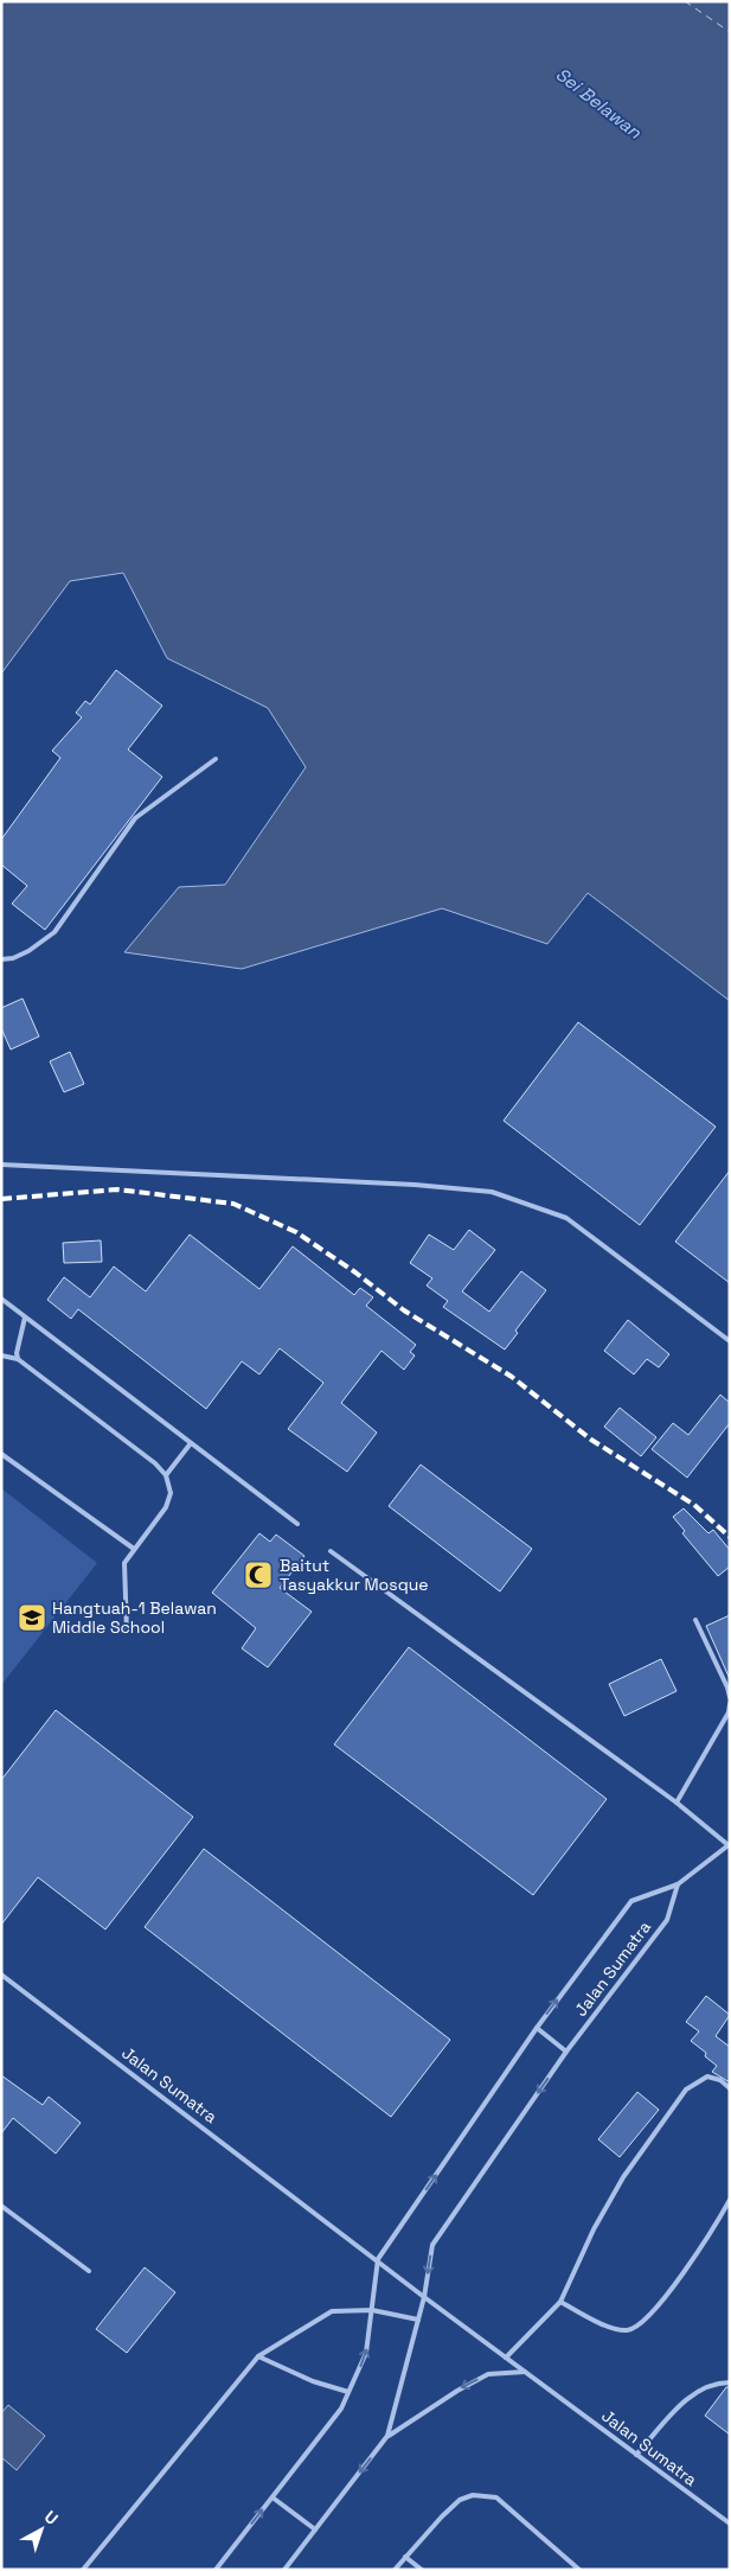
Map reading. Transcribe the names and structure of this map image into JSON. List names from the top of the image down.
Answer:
{
  "streets": {
    "lane": ["Jalan Sumatra"]
  },
  "water": ["Sei Belawan"],
  "places": {
    "mosque": ["Baitut Tasyakkur Mosque"],
    "school or university": ["Hangtuah-1 Belawan Middle School"]
  },
  "north": "top right"
}
